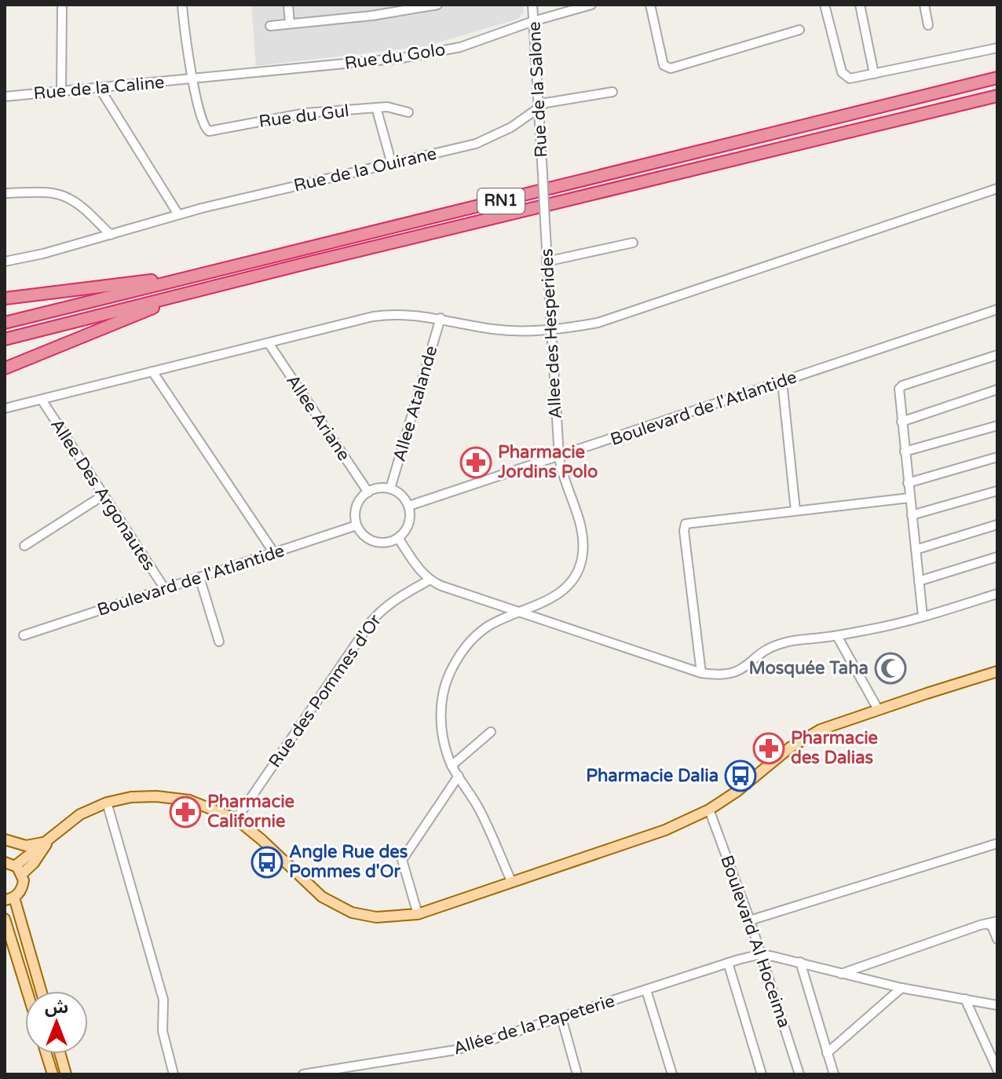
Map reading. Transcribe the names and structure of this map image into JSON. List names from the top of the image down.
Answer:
{
  "streets": {
    "highway": ["RN1"],
    "street": [
      "Rue du Golo",
      "Rue de la Caline",
      "Rue de la Salone",
      "Rue du Gul",
      "Rue de la Ouirane",
      "Allee des Hesperides",
      "Allee Atalande",
      "Boulevard de l'Atlantide",
      "Allee Ariane",
      "Allee Des Argonautes",
      "Rue des Pommes d'Or",
      "Boulevard Al Hoceima",
      "Allée de la Papeterie"
    ]
  },
  "crossings": [
    ["Rue du Golo", "Rue de la Caline"],
    ["Rue du Golo", "Rue de la Salone"],
    ["Rue du Golo", "Rue du Gul"],
    ["Rue de la Caline", "Rue du Gul"],
    ["Rue de la Salone", "Rue de la Ouirane"],
    ["Rue de la Salone", "Allee des Hesperides"],
    ["Allee des Hesperides", "Boulevard de l'Atlantide"],
    ["Allee Atalande", "Boulevard de l'Atlantide"],
    ["Allee Atalande", "Allee Ariane"],
    ["Boulevard de l'Atlantide", "Allee Ariane"],
    ["Boulevard de l'Atlantide", "Allee Des Argonautes"],
    ["Boulevard Al Hoceima", "Allée de la Papeterie"]
  ],
  "places": {
    "pharmacy": ["Pharmacie Jordins Polo", "Pharmacie des Dalias", "Pharmacie Californie"],
    "mosque": ["Mosquée Taha"],
    "bus stop": ["Pharmacie Dalia", "Angle Rue des Pommes d'Or"]
  },
  "north": "top"
}
